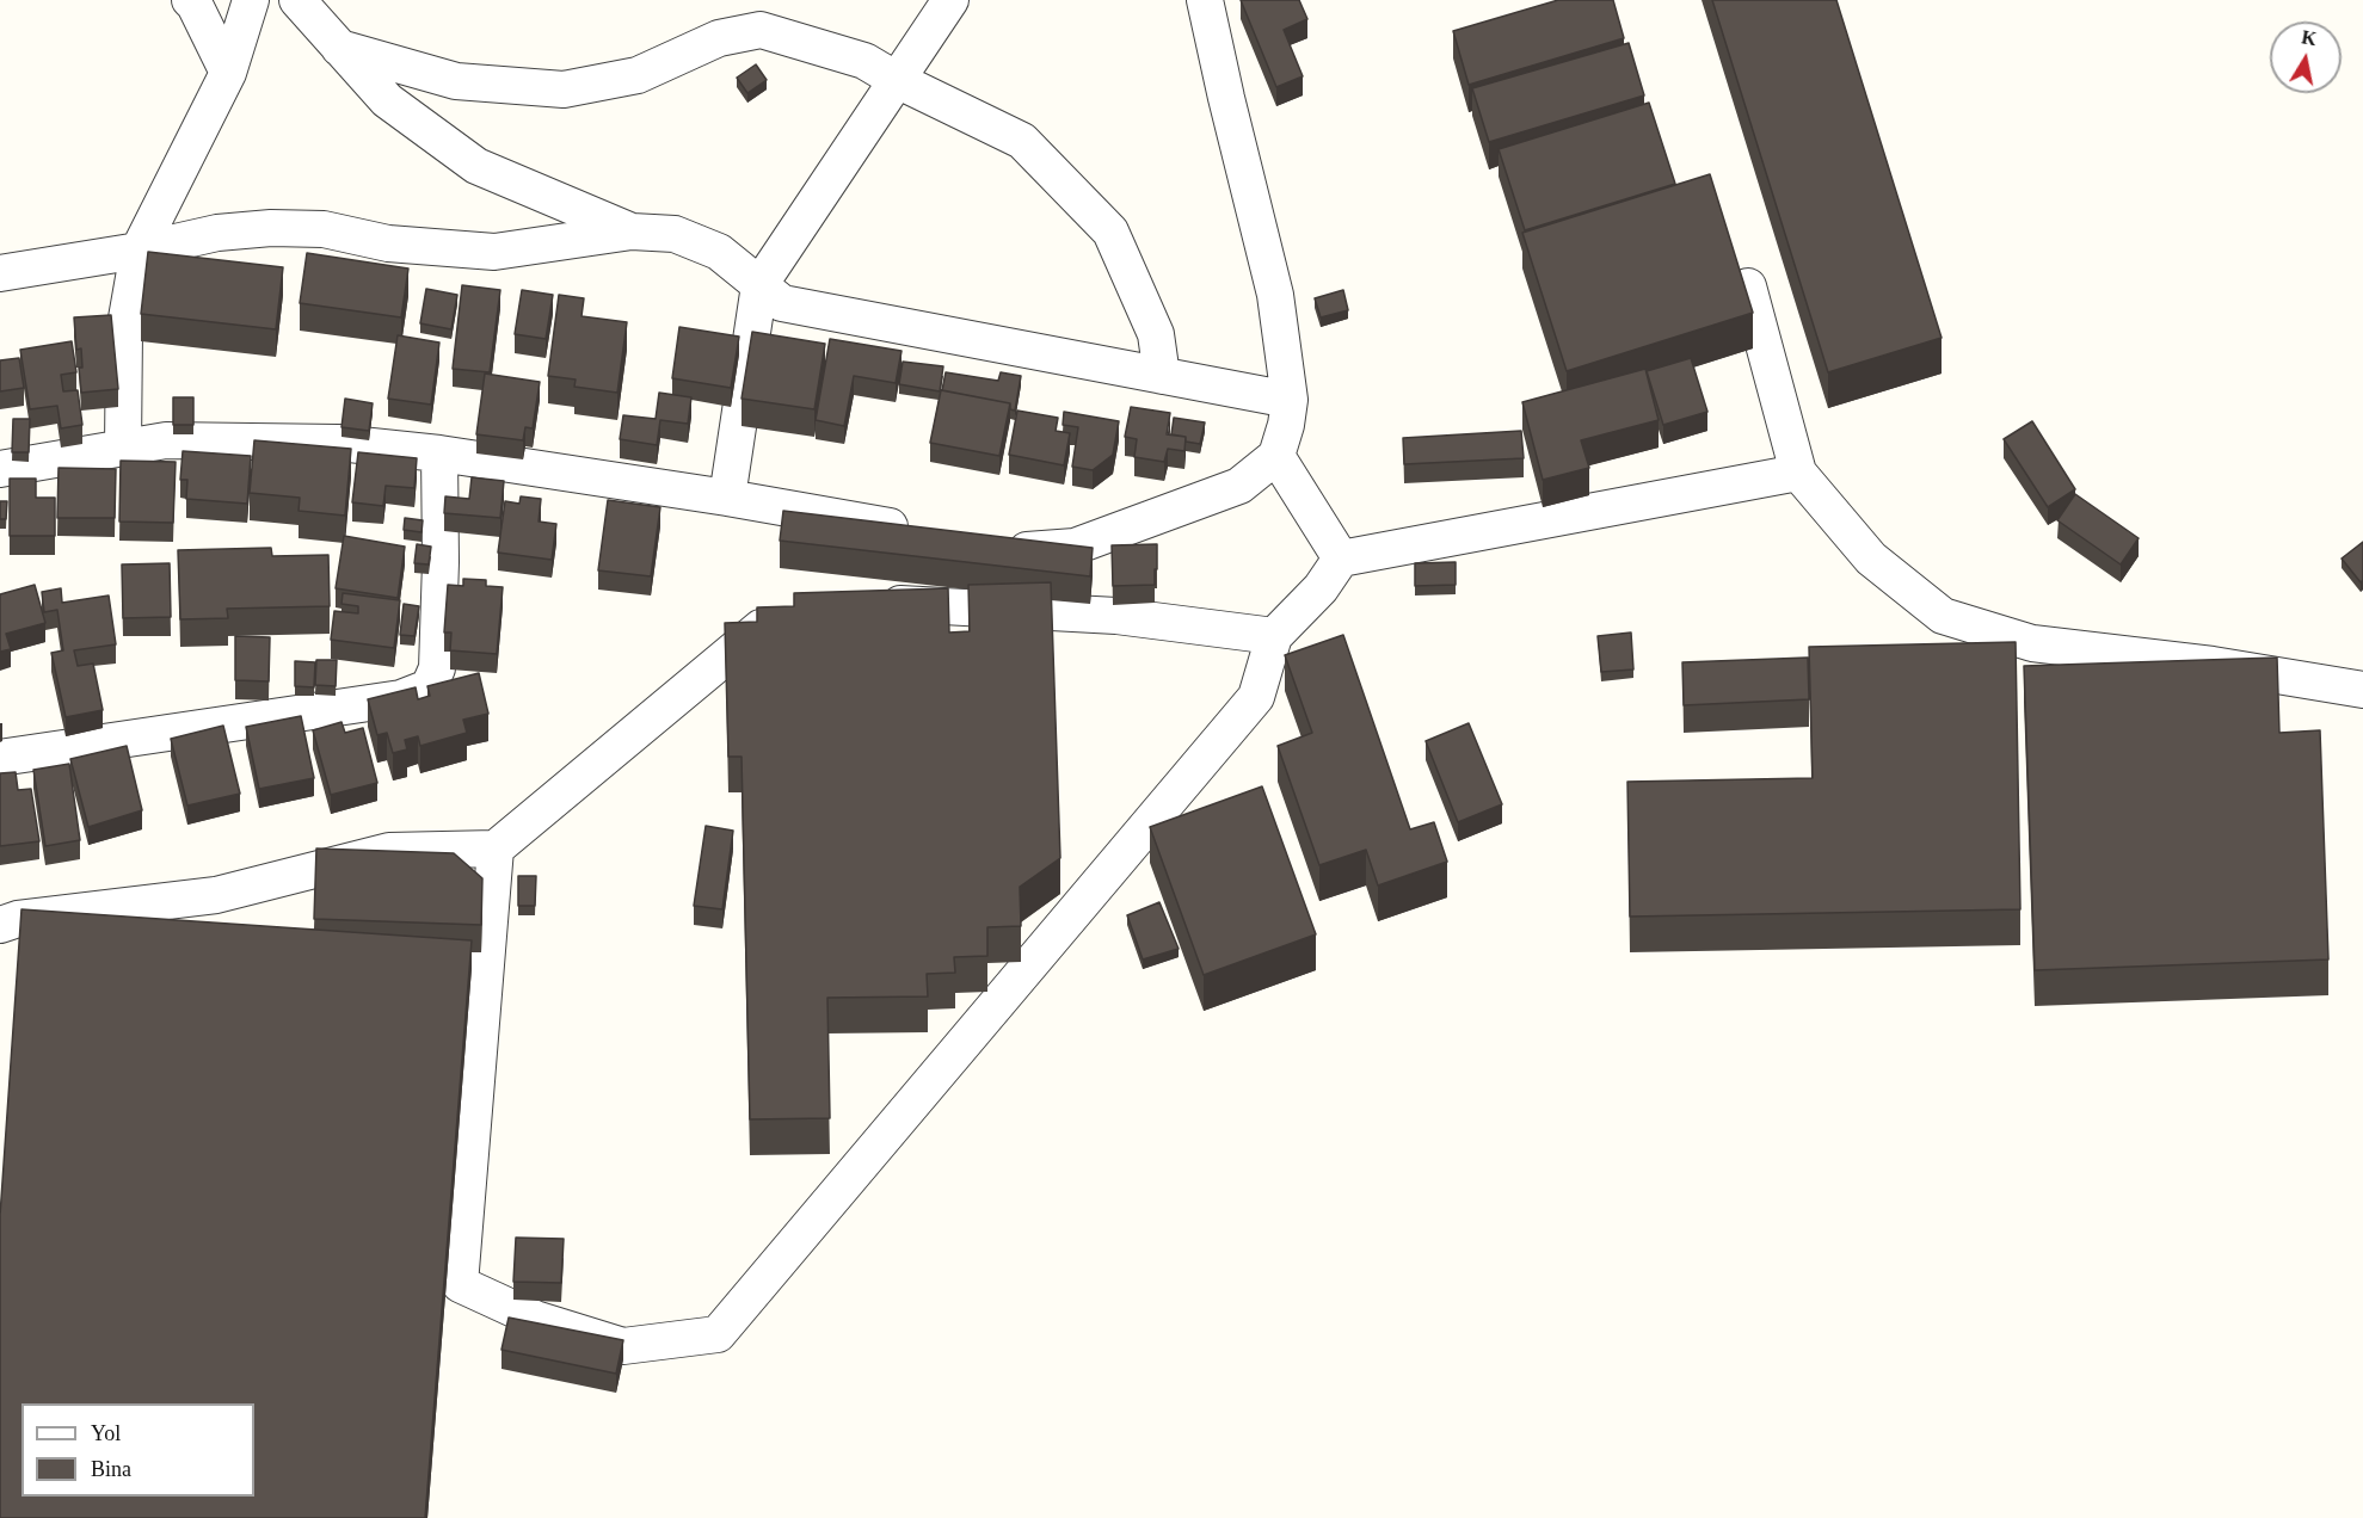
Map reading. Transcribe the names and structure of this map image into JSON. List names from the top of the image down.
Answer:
{
  "legend": ["Yol", "Bina"],
  "north": "top"
}
